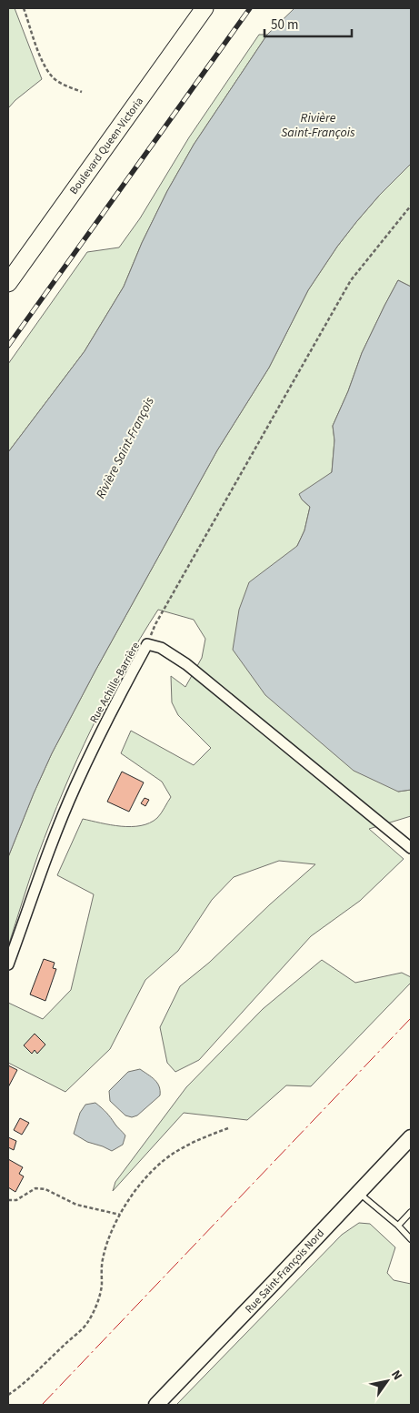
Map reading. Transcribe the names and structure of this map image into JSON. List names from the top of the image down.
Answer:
{
  "streets": {
    "main road": ["Boulevard Queen-Victoria"],
    "street": ["Rue Achille-Barrière", "Rue Saint-François Nord"]
  },
  "water": ["Rivière Saint-François"],
  "scale_bar": "50 m",
  "north": "top right"
}
